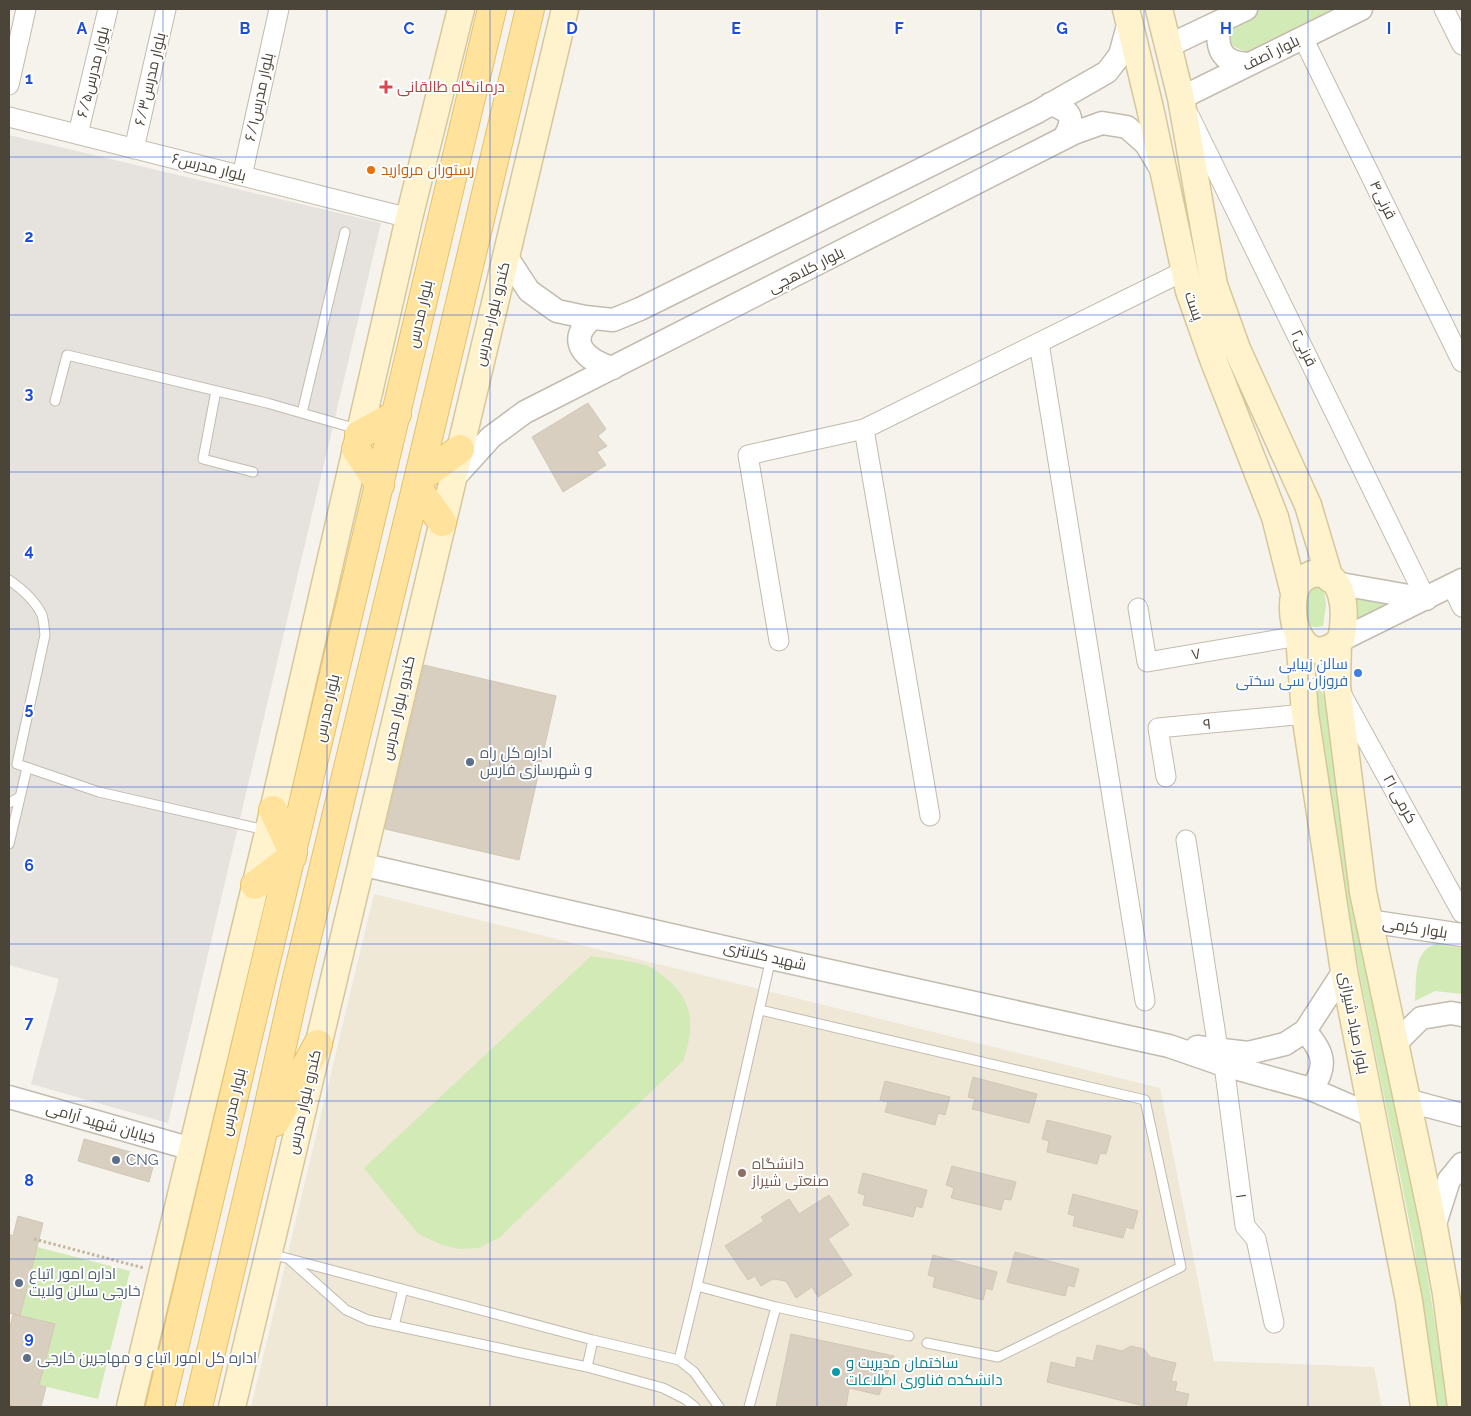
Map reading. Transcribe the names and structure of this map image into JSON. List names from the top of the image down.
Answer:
{
  "streets": {
    "main road": [
      "پست",
      "بلوار مدرس",
      "کندرو بلوار مدرس",
      "بلوار صیاد شیرازی"
    ],
    "street": [
      "بلوار آصف",
      "بلوار مدرس۶/۵",
      "بلوار مدرس۶/۳",
      "بلوار مدرس۶/۱",
      "بلوار مدرس۶",
      "قرنی۴",
      "بلوار کلاهچی",
      "قرنی۲",
      "۷",
      "۹",
      "کرمی ۲۱",
      "بلوار کرمی",
      "شهید کلانتری",
      "خیابان شهید آرامی",
      "۱"
    ]
  },
  "crossings": [
    ["بلوار آصف", "قرنی۴"],
    ["بلوار آصف", "پست"],
    ["بلوار آصف", "قرنی۲"],
    ["بلوار مدرس۶/۵", "بلوار مدرس۶"],
    ["بلوار مدرس۶/۳", "بلوار مدرس۶"],
    ["بلوار مدرس۶/۱", "بلوار مدرس۶"],
    ["بلوار کلاهچی", "پست"],
    ["بلوار کلاهچی", "کندرو بلوار مدرس"],
    ["پست", "قرنی۲"],
    ["پست", "۷"],
    ["پست", "بلوار صیاد شیرازی"],
    ["کندرو بلوار مدرس", "شهید کلانتری"],
    ["۷", "بلوار صیاد شیرازی"],
    ["۹", "بلوار صیاد شیرازی"],
    ["شهید کلانتری", "۱"]
  ],
  "places": {
    "health": ["درمانگاه طالقانی"],
    "other": [
      "رستوران مروارید",
      "سالن زیبایی فروزان سی سختی",
      "اداره کل راه و شهرسازی فارس",
      "CNG",
      "دانشگاه صنعتی شیراز",
      "اداره امور اتباع خارجی سالن ولایت",
      "اداره کل امور اتباع و مهاجرین خارجی",
      "ساختمان مدیریت و دانشکده فناوری اطلاعات"
    ]
  },
  "grid": {
    "columns": [
      "A",
      "B",
      "C",
      "D",
      "E",
      "F",
      "G",
      "H",
      "I"
    ],
    "rows": [
      "1",
      "2",
      "3",
      "4",
      "5",
      "6",
      "7",
      "8",
      "9"
    ]
  }
}
